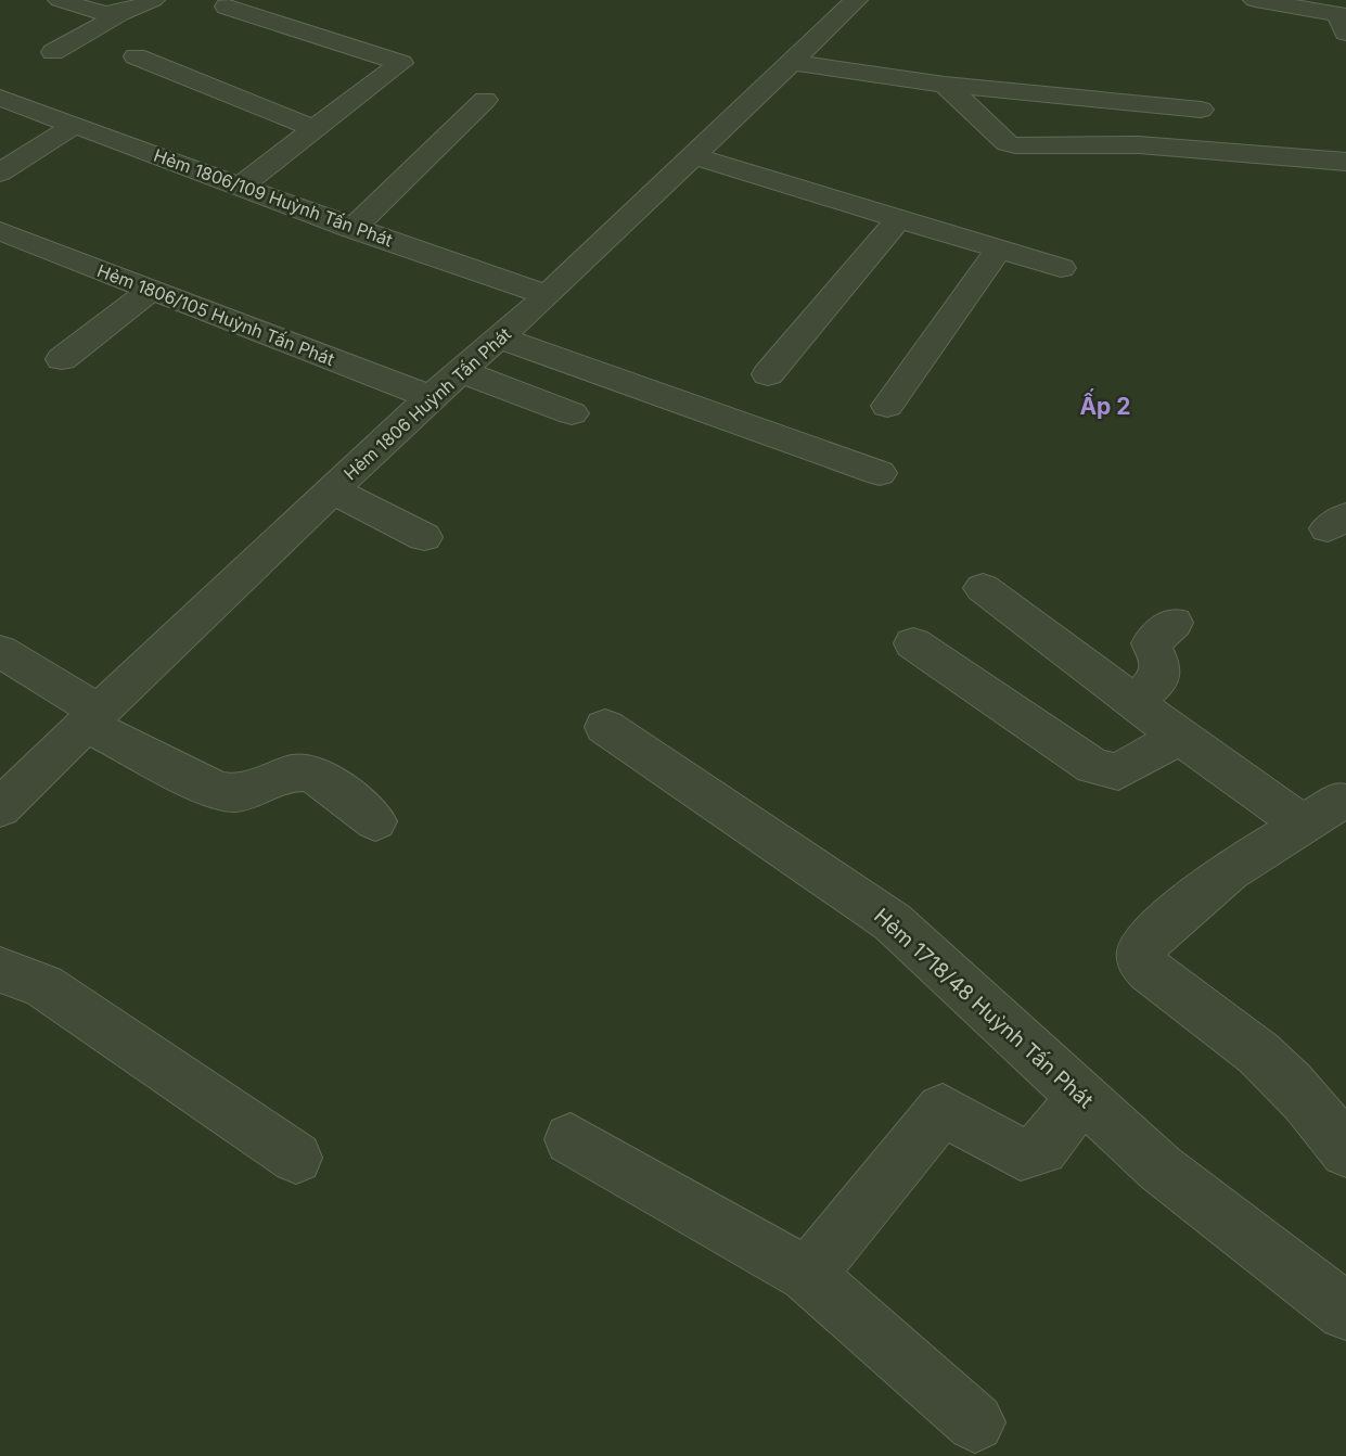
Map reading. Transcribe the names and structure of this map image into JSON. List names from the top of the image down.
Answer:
{
  "streets": {
    "street": [
      "Hẻm 1806/109 Huỳnh Tấn Phát",
      "Hẻm 1806/105 Huỳnh Tấn Phát",
      "Hẻm 1806 Huỳnh Tấn Phát",
      "Hẻm 1718/48 Huỳnh Tấn Phát"
    ]
  },
  "crossings": [
    ["Hẻm 1806/109 Huỳnh Tấn Phát", "Hẻm 1806 Huỳnh Tấn Phát"],
    ["Hẻm 1806/105 Huỳnh Tấn Phát", "Hẻm 1806 Huỳnh Tấn Phát"]
  ],
  "districts": ["Ấp 2"]
}
